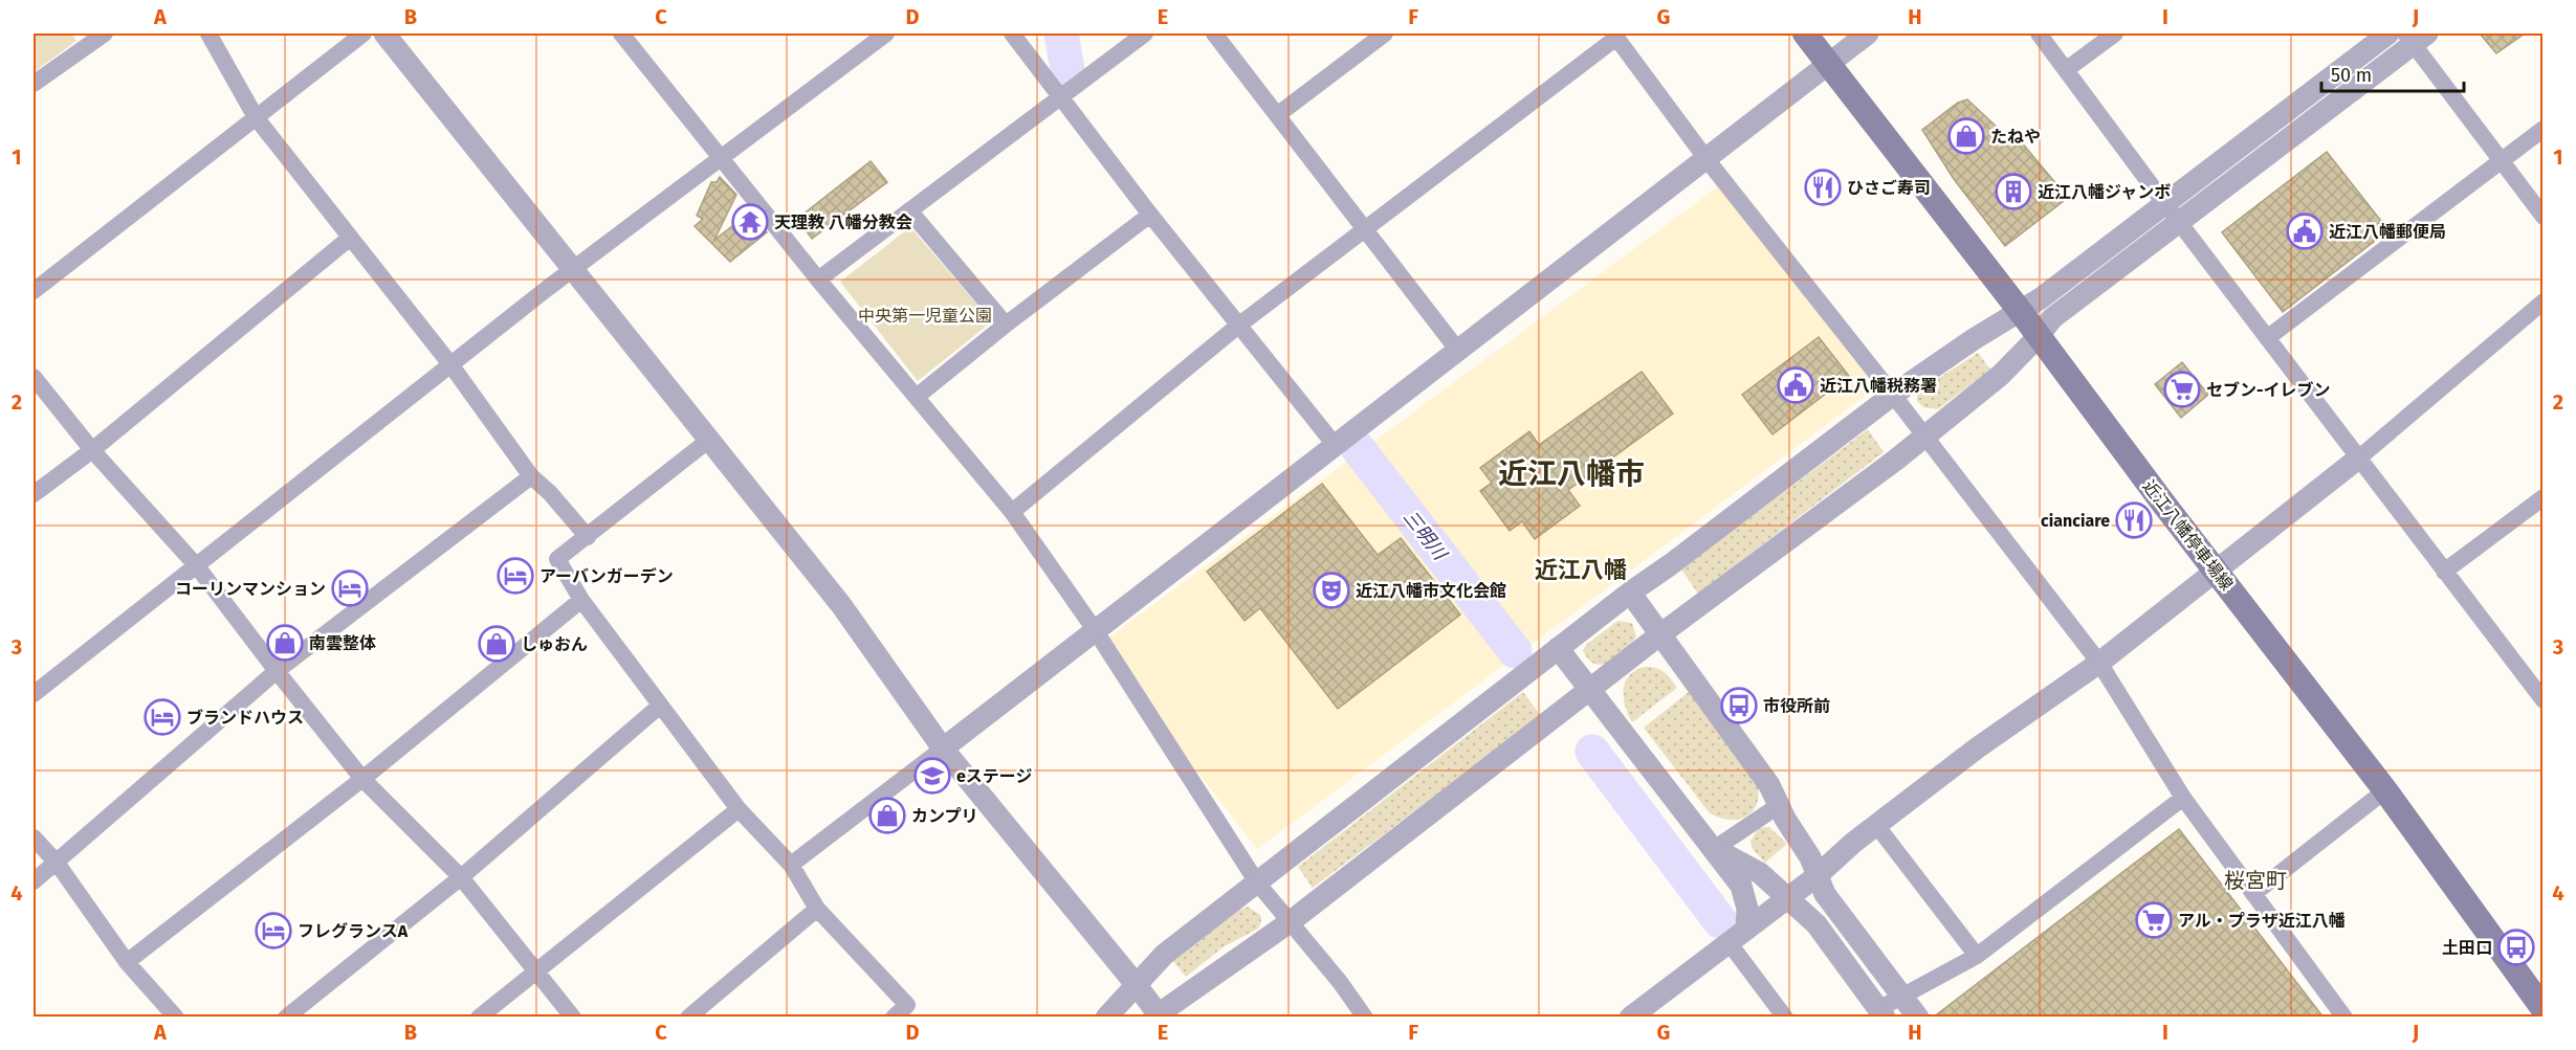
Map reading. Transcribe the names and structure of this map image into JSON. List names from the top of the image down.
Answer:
{
  "streets": {
    "main road": ["近江八幡停車場線"]
  },
  "districts": ["近江八幡市", "近江八幡", "桜宮町"],
  "water": ["三明川"],
  "parks": ["中央第一児童公園"],
  "places": {
    "shop": [
      "たねや",
      "南雲整体",
      "しゅおん",
      "カンプリ"
    ],
    "restaurant": ["ひさご寿司", "cianciare"],
    "building": ["近江八幡ジャンボ"],
    "temple": ["天理教 八幡分教会"],
    "public building": ["近江八幡郵便局", "近江八幡税務署"],
    "supermarket": ["セブン-イレブン", "アル・プラザ近江八幡"],
    "hotel": [
      "アーバンガーデン",
      "コーリンマンション",
      "ブランドハウス",
      "フレグランスA"
    ],
    "theatre": ["近江八幡市文化会館"],
    "bus stop": ["市役所前", "土田口"],
    "school or university": ["eステージ"]
  },
  "scale_bar": "50 m",
  "grid": {
    "columns": [
      "A",
      "B",
      "C",
      "D",
      "E",
      "F",
      "G",
      "H",
      "I",
      "J"
    ],
    "rows": [
      "1",
      "2",
      "3",
      "4"
    ]
  }
}
